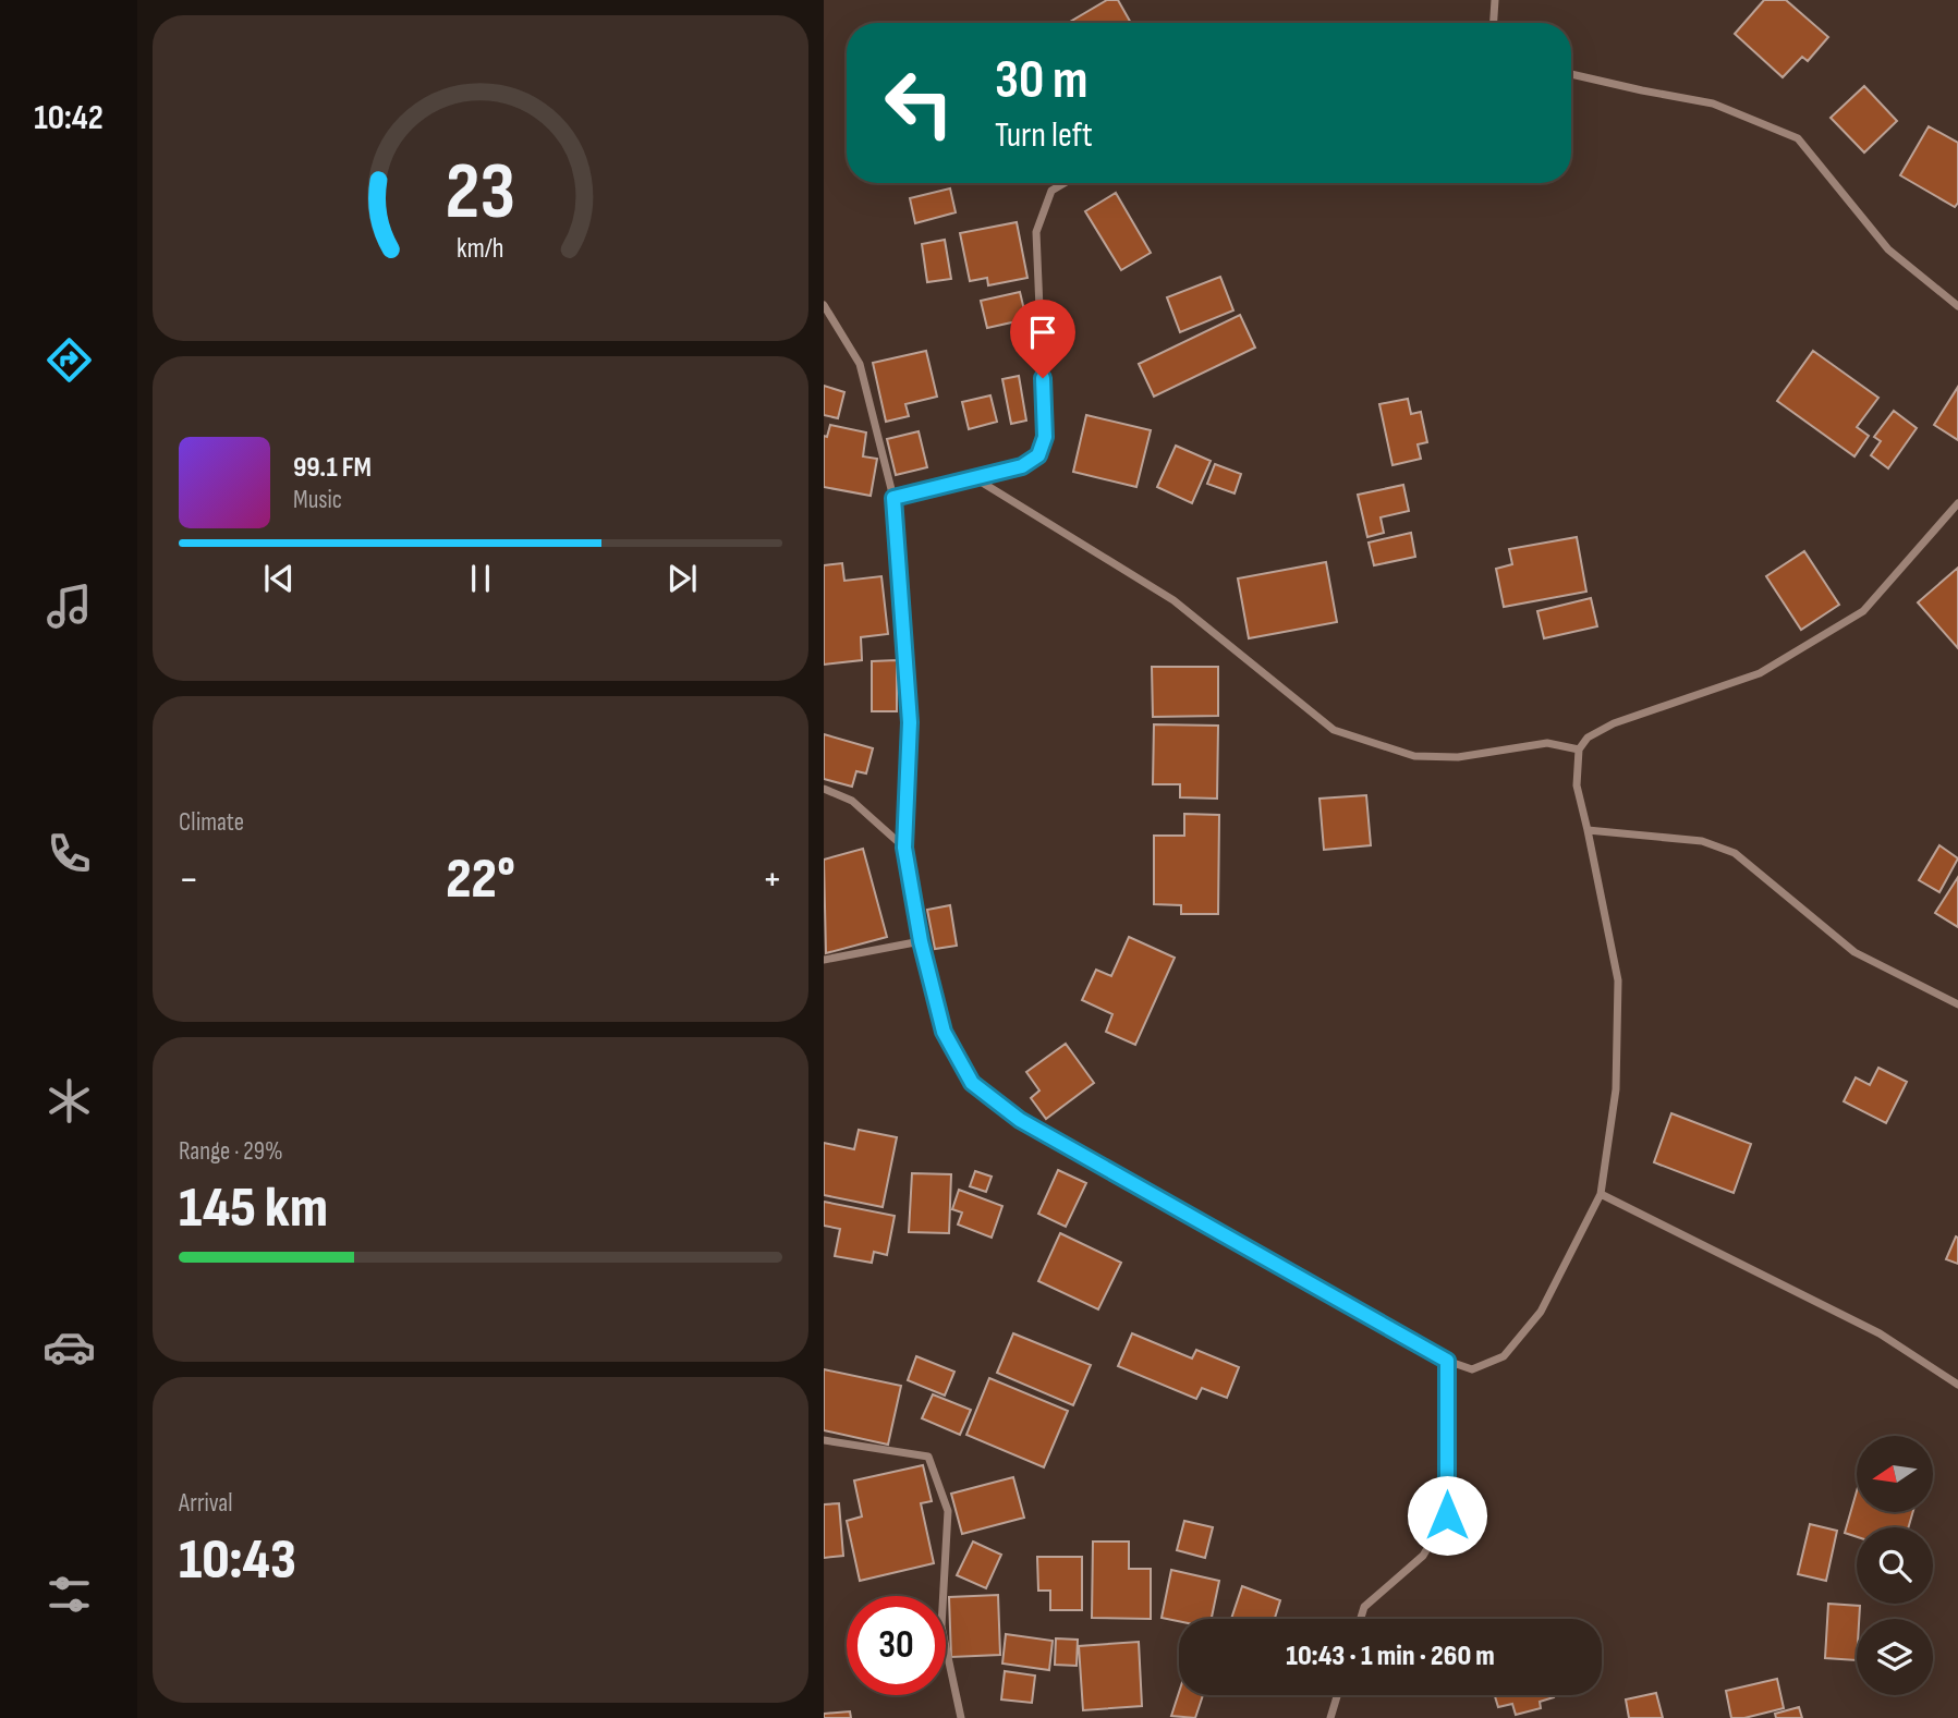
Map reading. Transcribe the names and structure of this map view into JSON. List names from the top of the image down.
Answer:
{
  "north": "left",
  "page": {
    "tabs": "10:42",
    "turn": ["30 m", "Turn left"],
    "song": ["99.1 FM", "Music"],
    "tile": [
      "Climate",
      ["Range · 29%", "145 km"],
      ["Arrival", "10:43"]
    ],
    "heat": ["−", "22°", "+"],
    "limit": "30",
    "trip": "10:43 · 1 min · 260 m",
    "gauge": ["23", "km/h"]
  }
}
